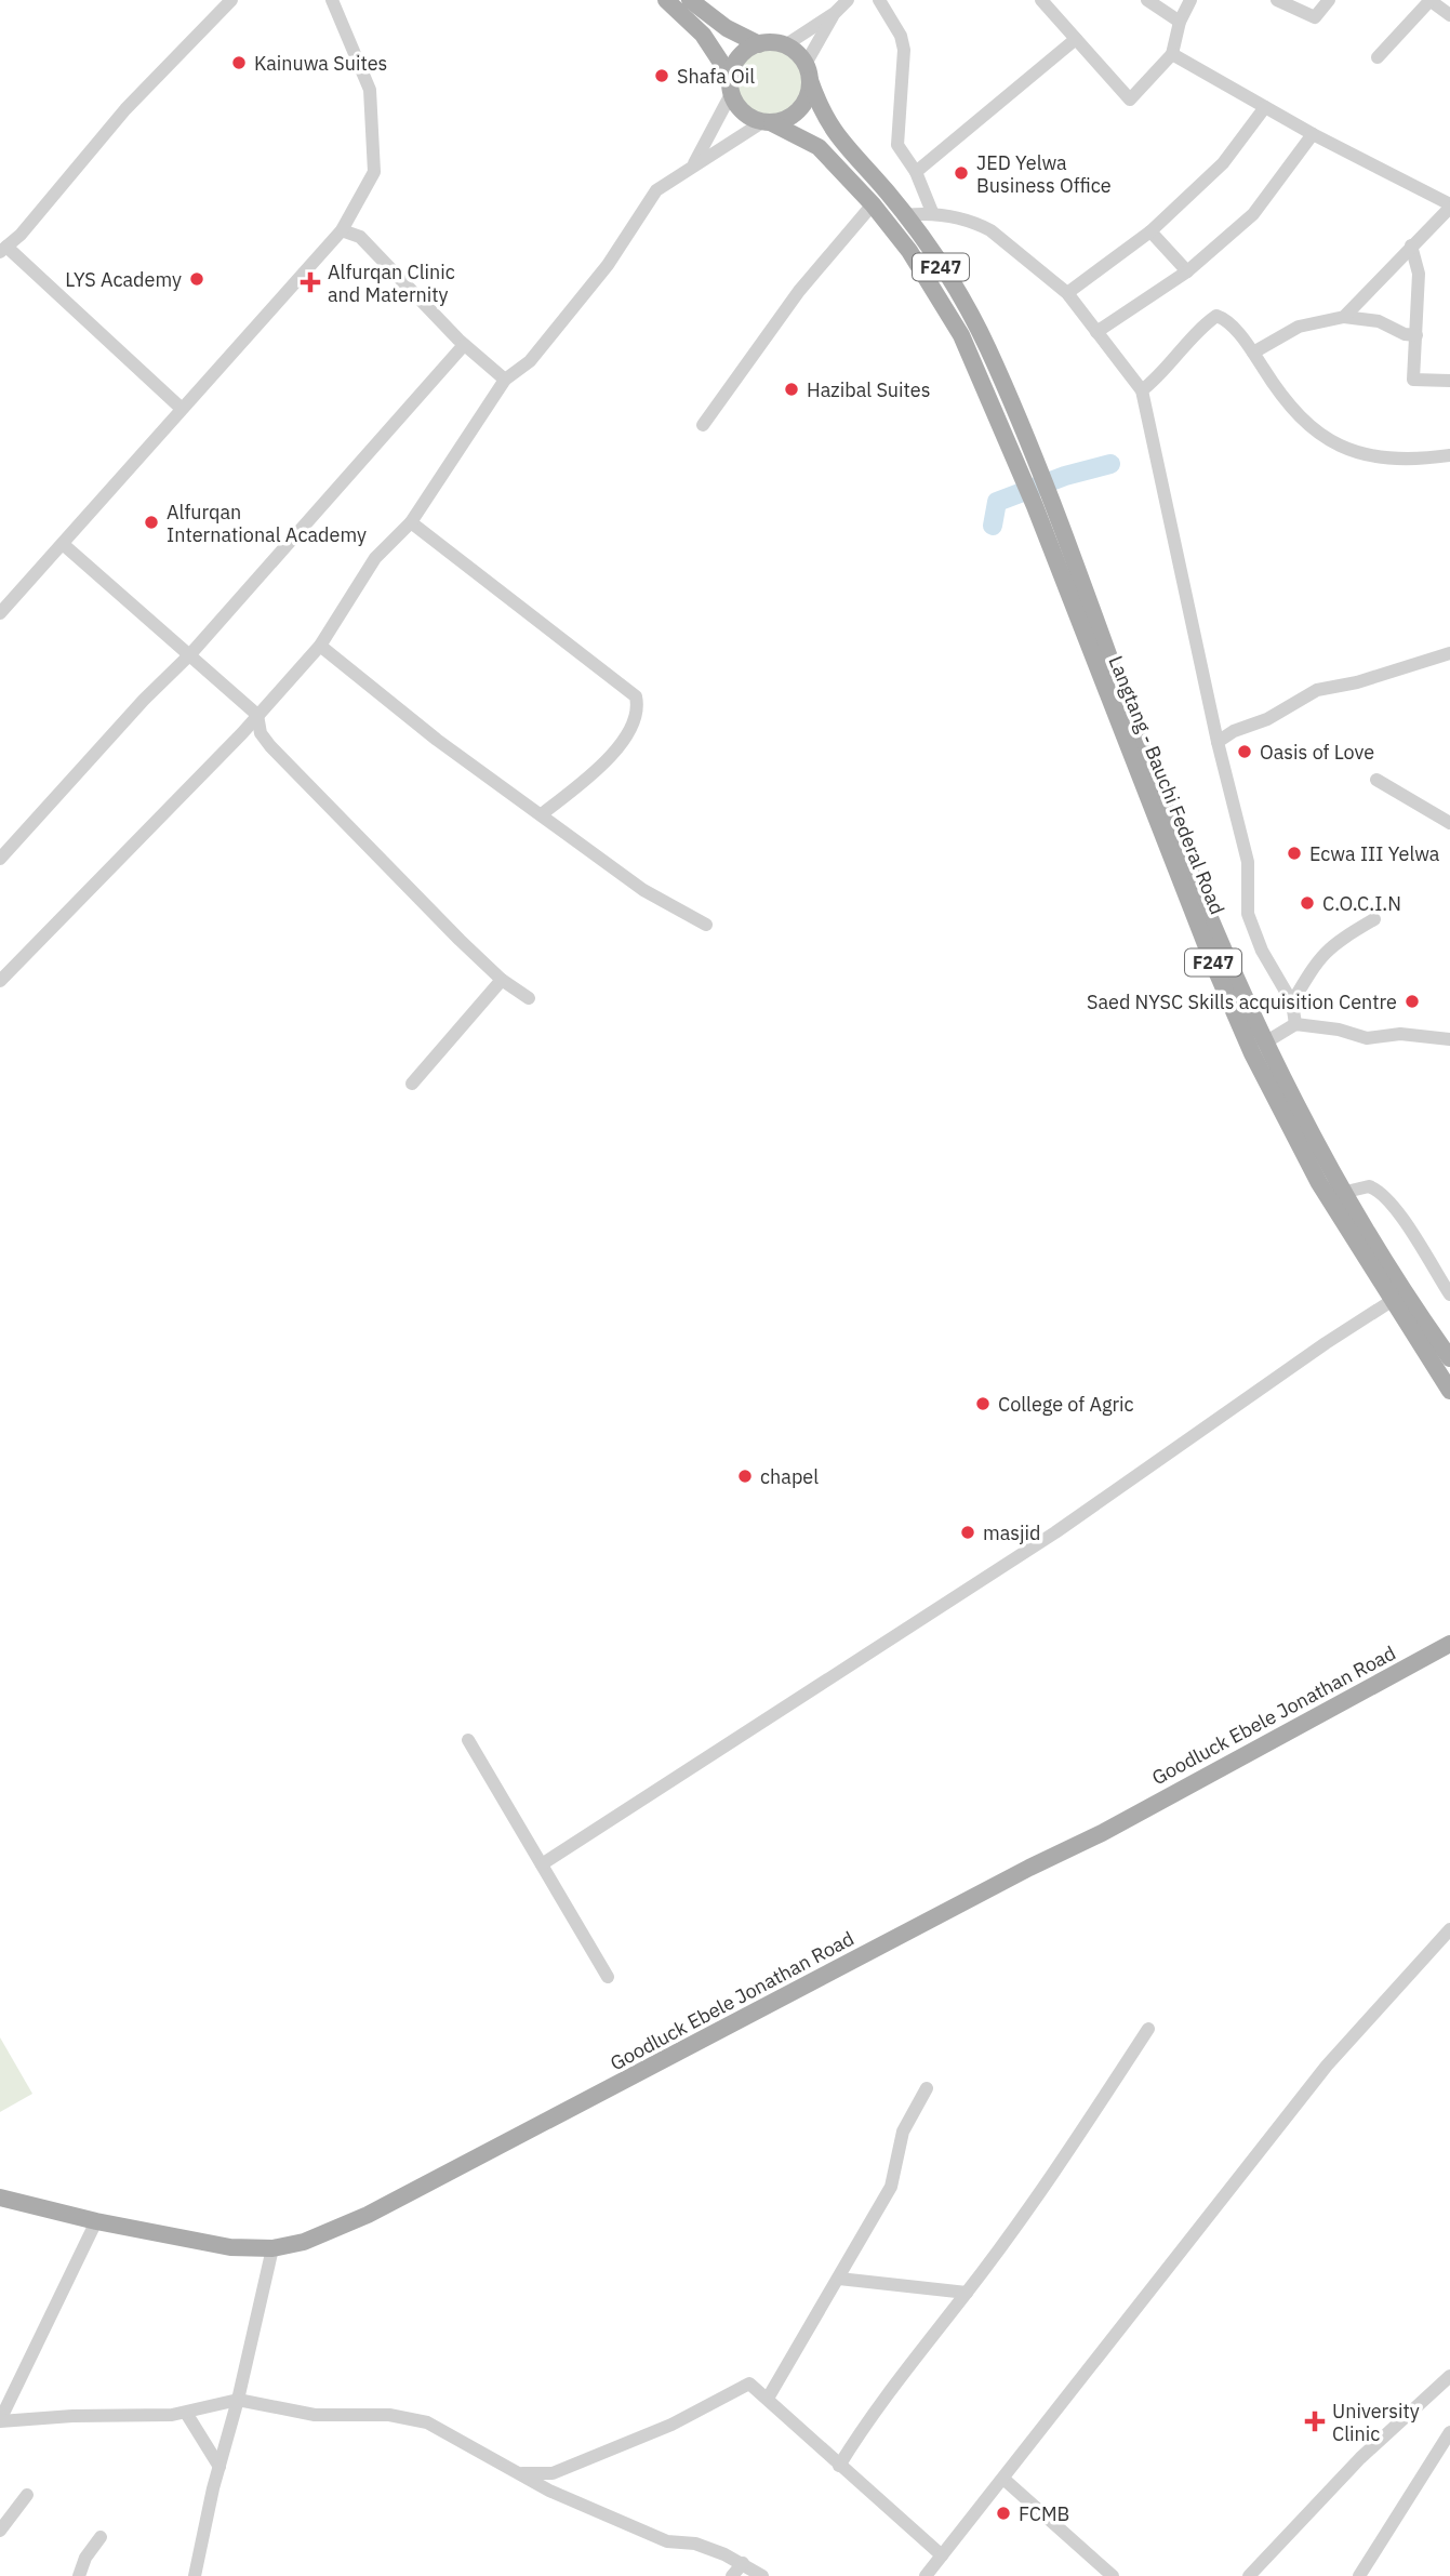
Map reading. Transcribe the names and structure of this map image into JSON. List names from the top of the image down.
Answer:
{
  "streets": {
    "main road": ["F247", "Langtang - Bauchi Federal Road", "Goodluck Ebele Jonathan Road"]
  },
  "crossings": [
    ["F247", "Langtang - Bauchi Federal Road"]
  ],
  "places": {
    "other": [
      "Kainuwa Suites",
      "Shafa Oil",
      "JED Yelwa Business Office",
      "LYS Academy",
      "Hazibal Suites",
      "Alfurqan International Academy",
      "Oasis of Love",
      "Ecwa III Yelwa",
      "C.O.C.I.N",
      "Saed NYSC Skills acquisition Centre",
      "College of Agric",
      "chapel",
      "masjid",
      "FCMB"
    ],
    "health": ["Alfurqan Clinic and Maternity", "University Clinic"]
  }
}
